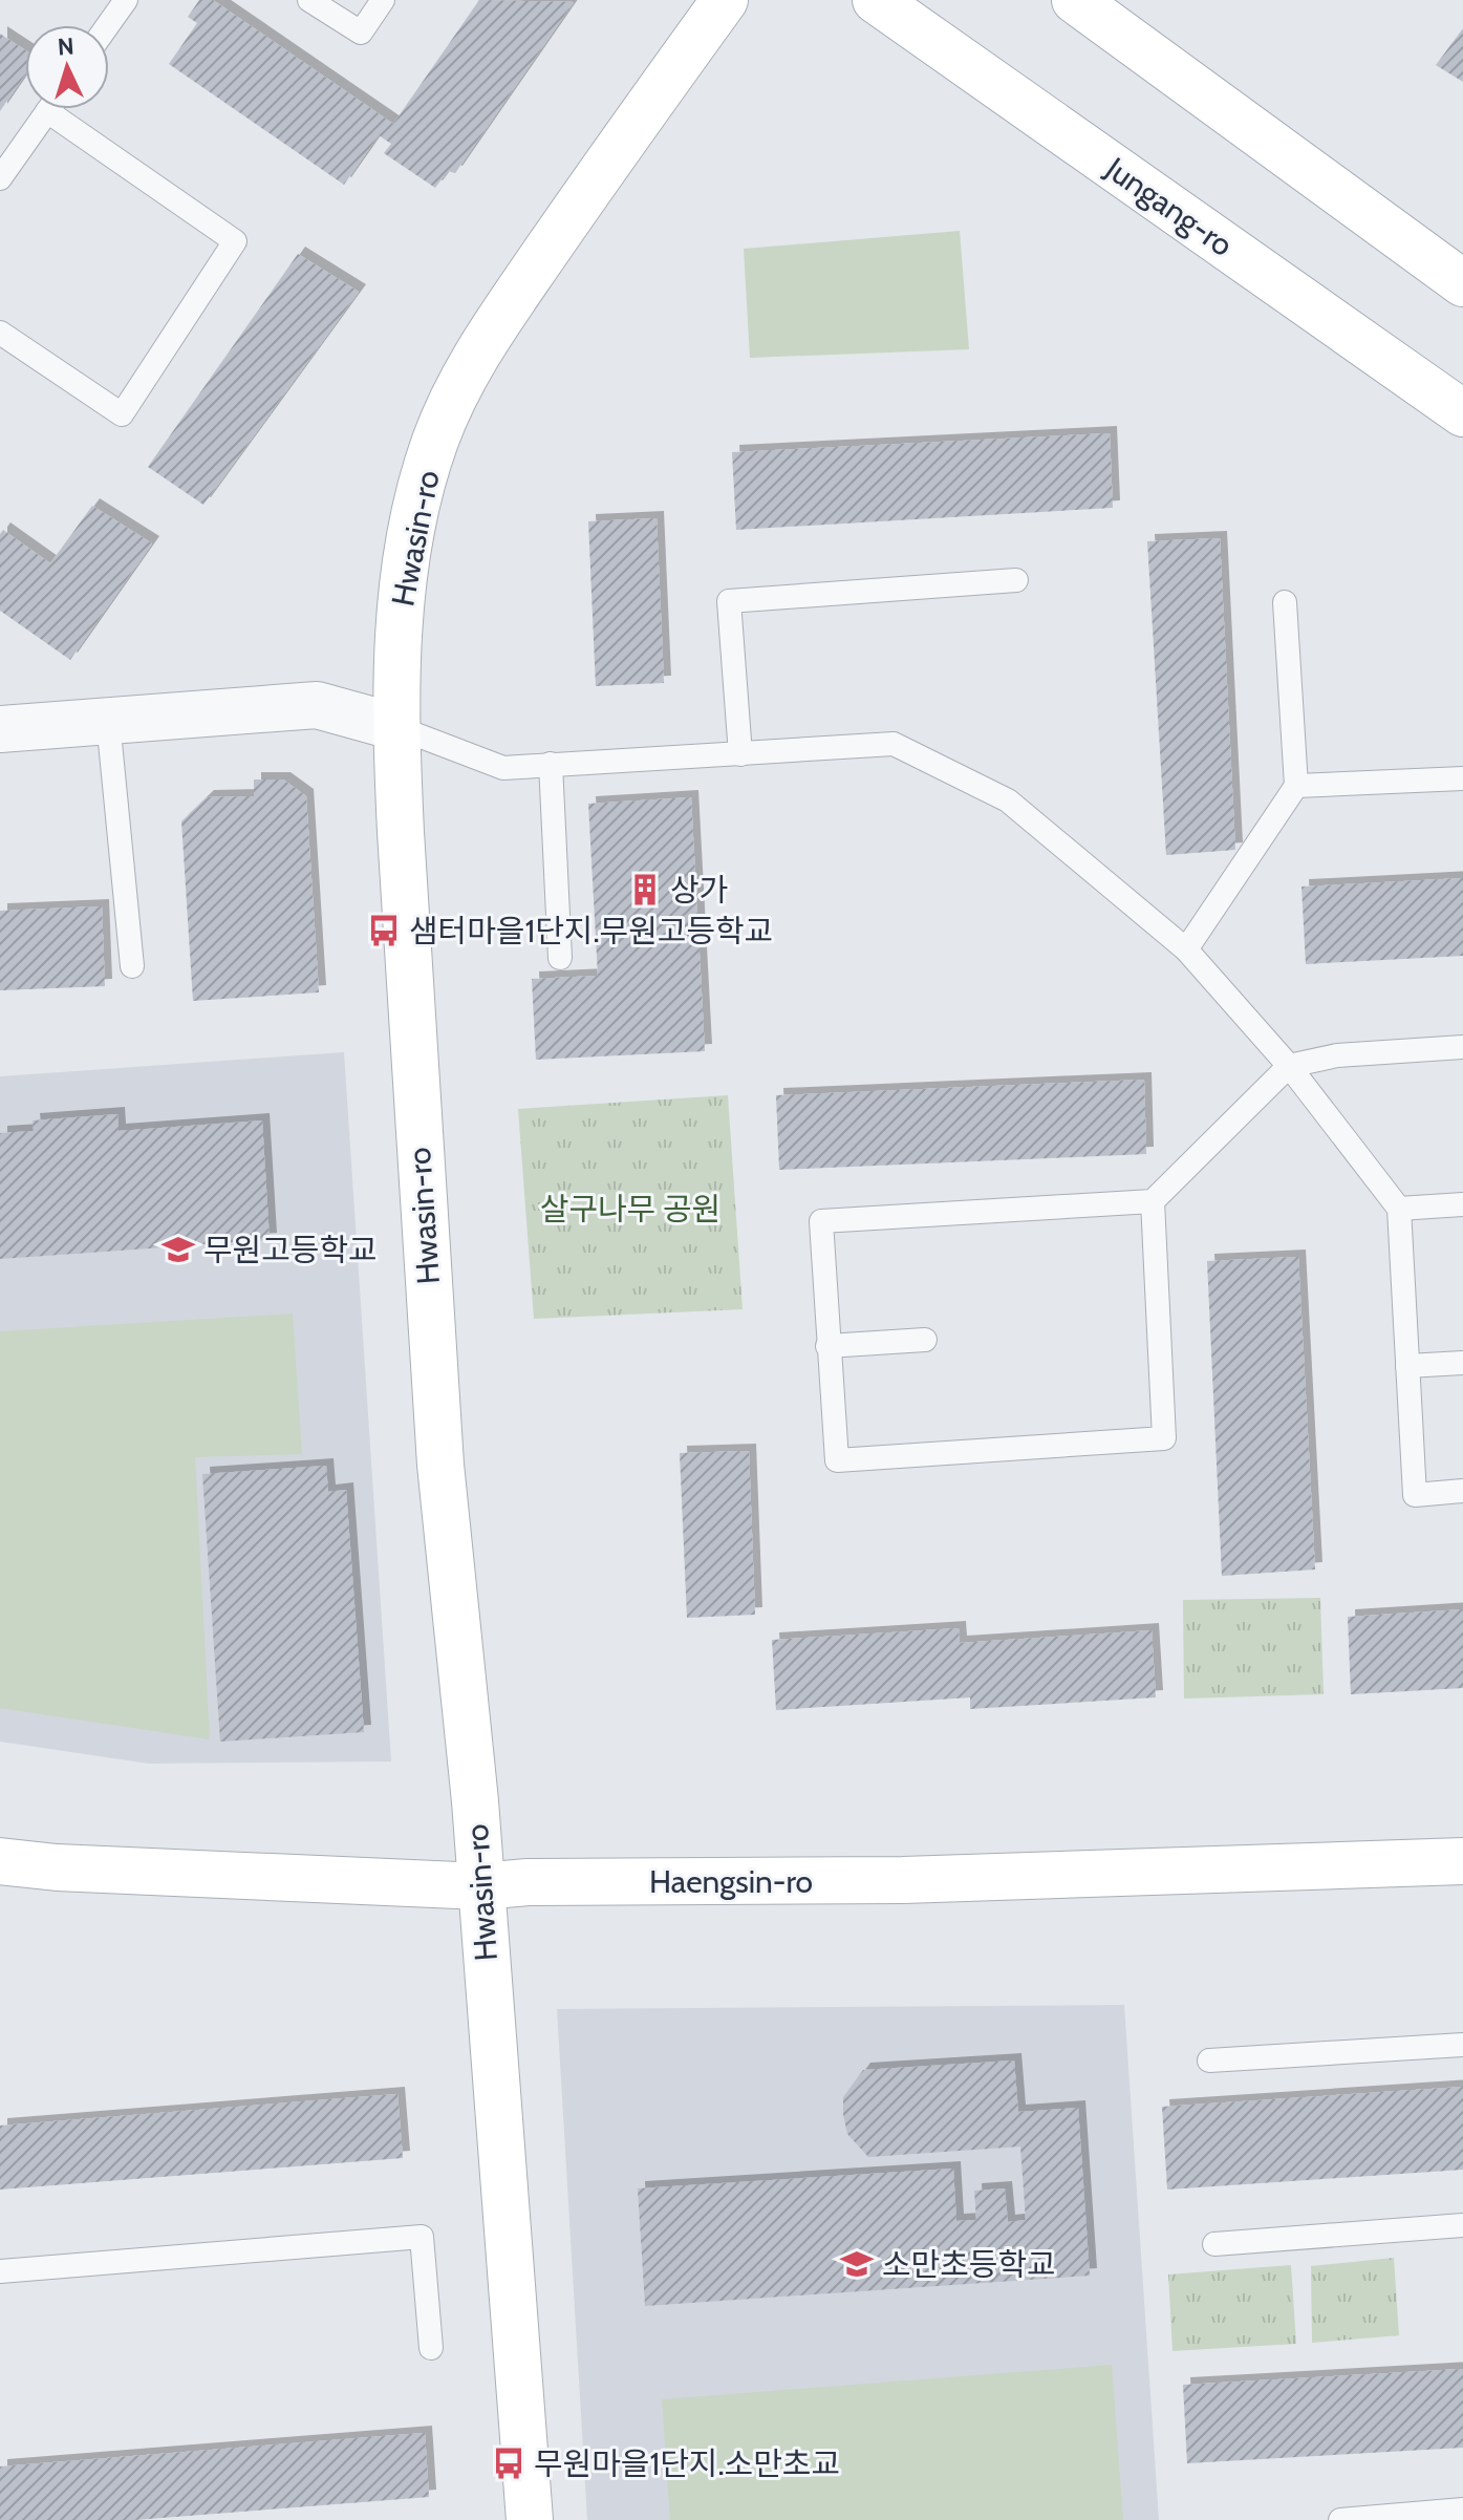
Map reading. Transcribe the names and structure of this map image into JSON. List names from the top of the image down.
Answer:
{
  "streets": {
    "main road": ["Jungang-ro", "Hwasin-ro", "Haengsin-ro"]
  },
  "crossings": [
    ["Hwasin-ro", "Haengsin-ro"]
  ],
  "parks": ["살구나무 공원"],
  "places": {
    "building": ["상가"],
    "bus stop": ["샘터마을1단지.무원고등학교", "무원마을1단지.소만초교"],
    "school or university": ["무원고등학교", "소만초등학교"]
  },
  "north": "top"
}
